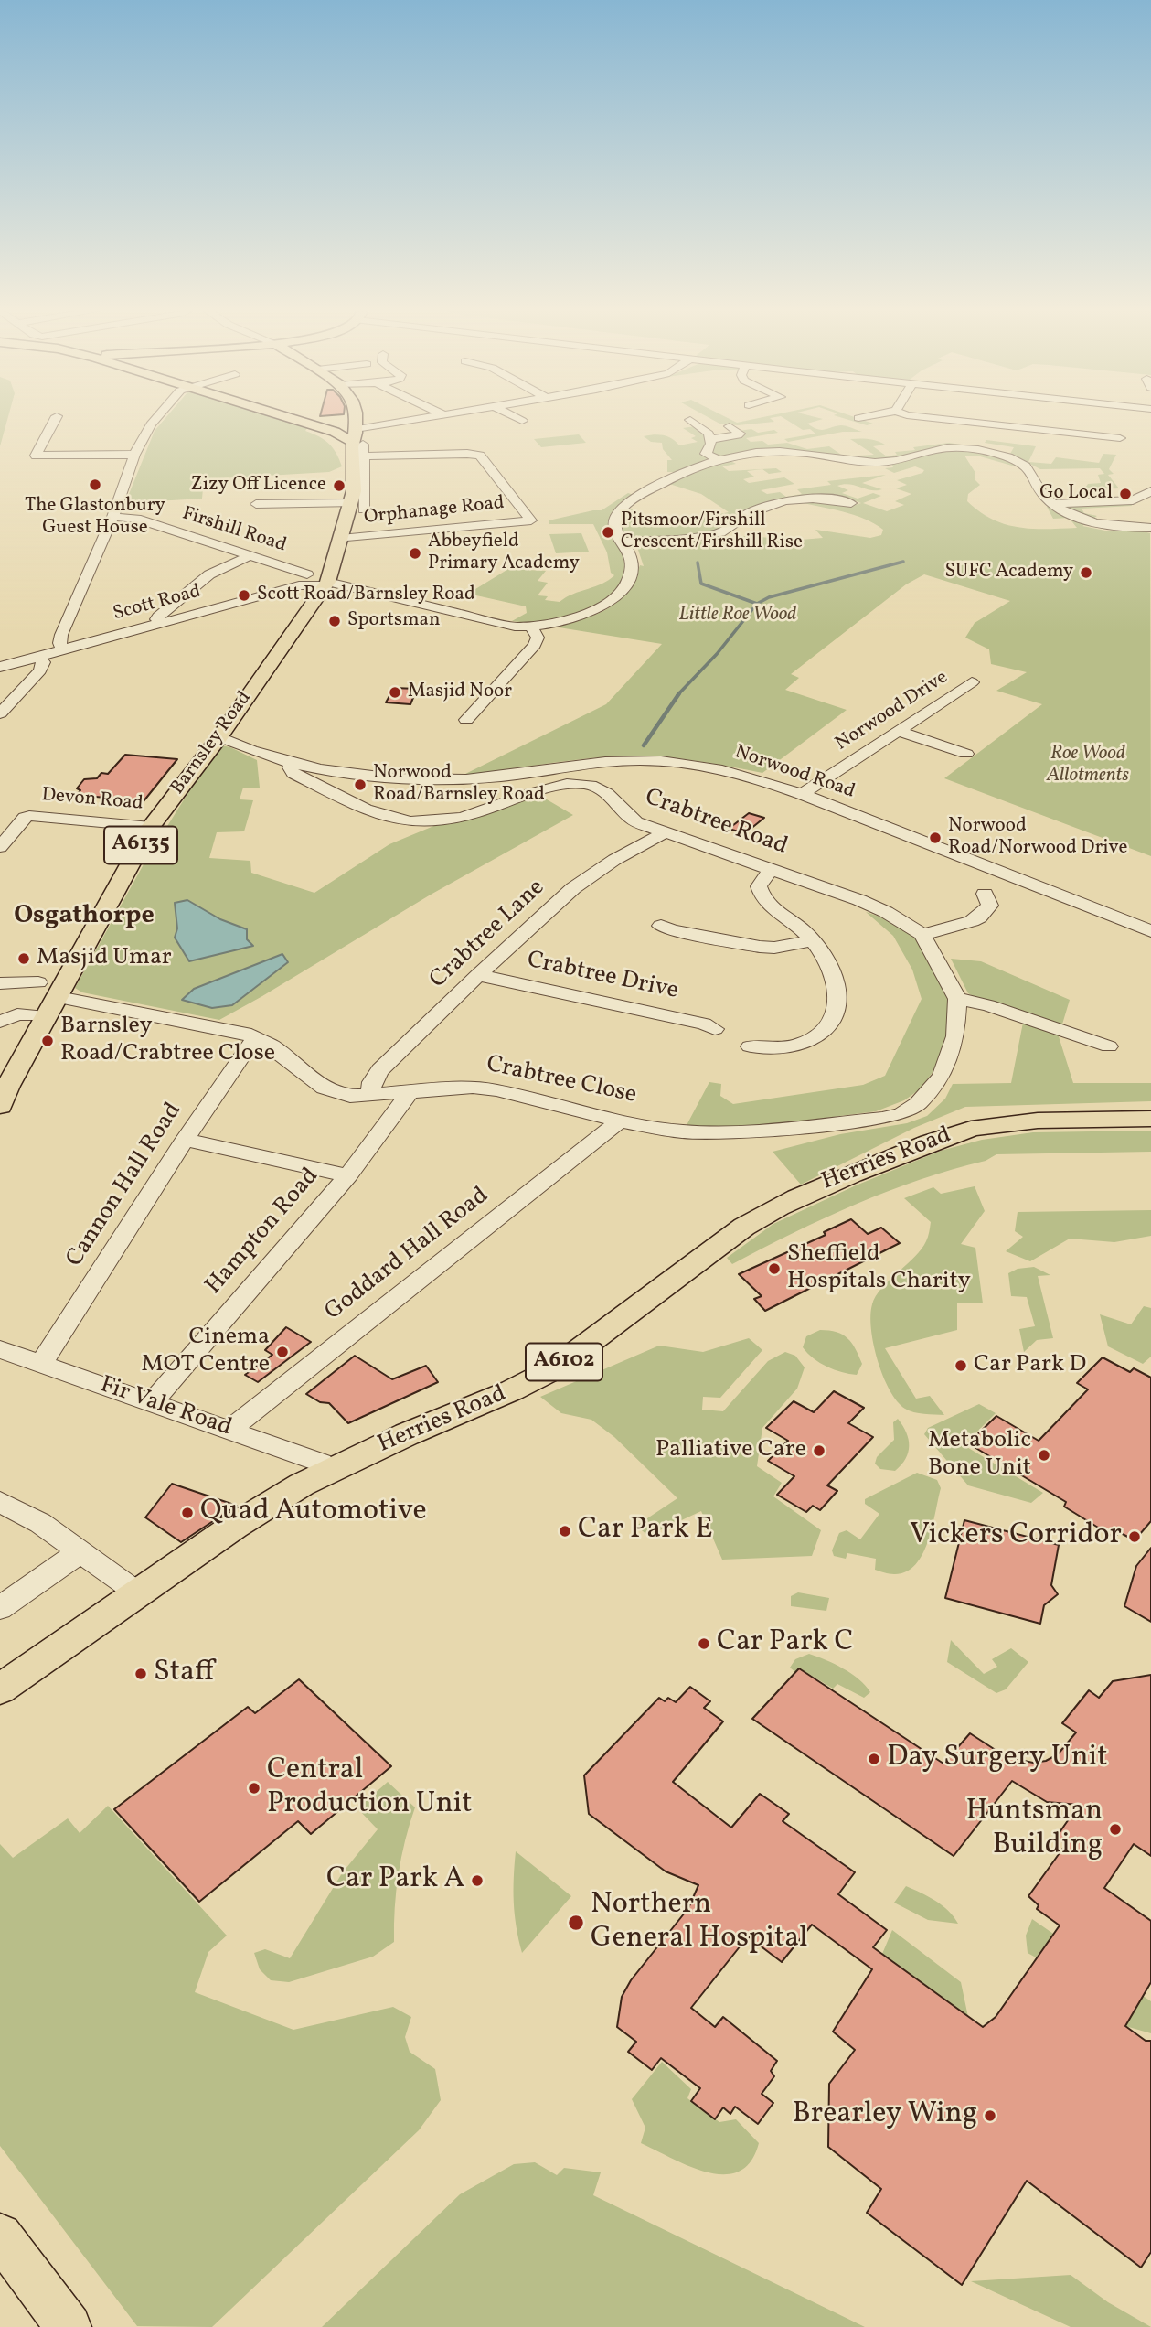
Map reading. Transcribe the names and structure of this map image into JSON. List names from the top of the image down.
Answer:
{
  "streets": {
    "main road": [
      "Barnsley Road",
      "A6135",
      "Herries Road",
      "A6102"
    ],
    "street": [
      "Orphanage Road",
      "Firshill Road",
      "Scott Road",
      "Norwood Drive",
      "Norwood Road",
      "Devon Road",
      "Crabtree Road",
      "Crabtree Lane",
      "Crabtree Drive",
      "Crabtree Close",
      "Cannon Hall Road",
      "Hampton Road",
      "Goddard Hall Road",
      "Fir Vale Road"
    ]
  },
  "crossings": [
    ["Orphanage Road", "Barnsley Road"],
    ["Scott Road", "Barnsley Road"],
    ["Norwood Drive", "Norwood Road"],
    ["Barnsley Road", "Norwood Road"],
    ["Barnsley Road", "Devon Road"],
    ["Barnsley Road", "Crabtree Close"],
    ["Norwood Road", "Crabtree Road"],
    ["Crabtree Road", "Crabtree Lane"],
    ["Crabtree Road", "Crabtree Close"],
    ["Crabtree Lane", "Crabtree Drive"],
    ["Crabtree Lane", "Crabtree Close"],
    ["Crabtree Close", "Cannon Hall Road"],
    ["Crabtree Close", "Hampton Road"],
    ["Crabtree Close", "Goddard Hall Road"],
    ["Herries Road", "Fir Vale Road"],
    ["Cannon Hall Road", "Fir Vale Road"],
    ["Hampton Road", "Fir Vale Road"],
    ["Goddard Hall Road", "Fir Vale Road"]
  ],
  "districts": ["Osgathorpe"],
  "parks": ["Little Roe Wood", "Roe Wood Allotments"],
  "places": [
    "The Glastonbury Guest House",
    "Zizy Off Licence",
    "Go Local",
    "Pitsmoor/Firshill Crescent/Firshill Rise",
    "Abbeyfield Primary Academy",
    "SUFC Academy",
    "Scott Road/Barnsley Road",
    "Sportsman",
    "Masjid Noor",
    "Norwood Road/Barnsley Road",
    "Norwood Road/Norwood Drive",
    "Masjid Umar",
    "Barnsley Road/Crabtree Close",
    "Sheffield Hospitals Charity",
    "Cinema MOT Centre",
    "Car Park D",
    "Palliative Care",
    "Metabolic Bone Unit",
    "Quad Automotive",
    "Car Park E",
    "Vickers Corridor",
    "Car Park C",
    "Staff",
    "Day Surgery Unit",
    "Central Production Unit",
    "Huntsman Building",
    "Car Park A",
    "Northern General Hospital",
    "Brearley Wing"
  ]
}
